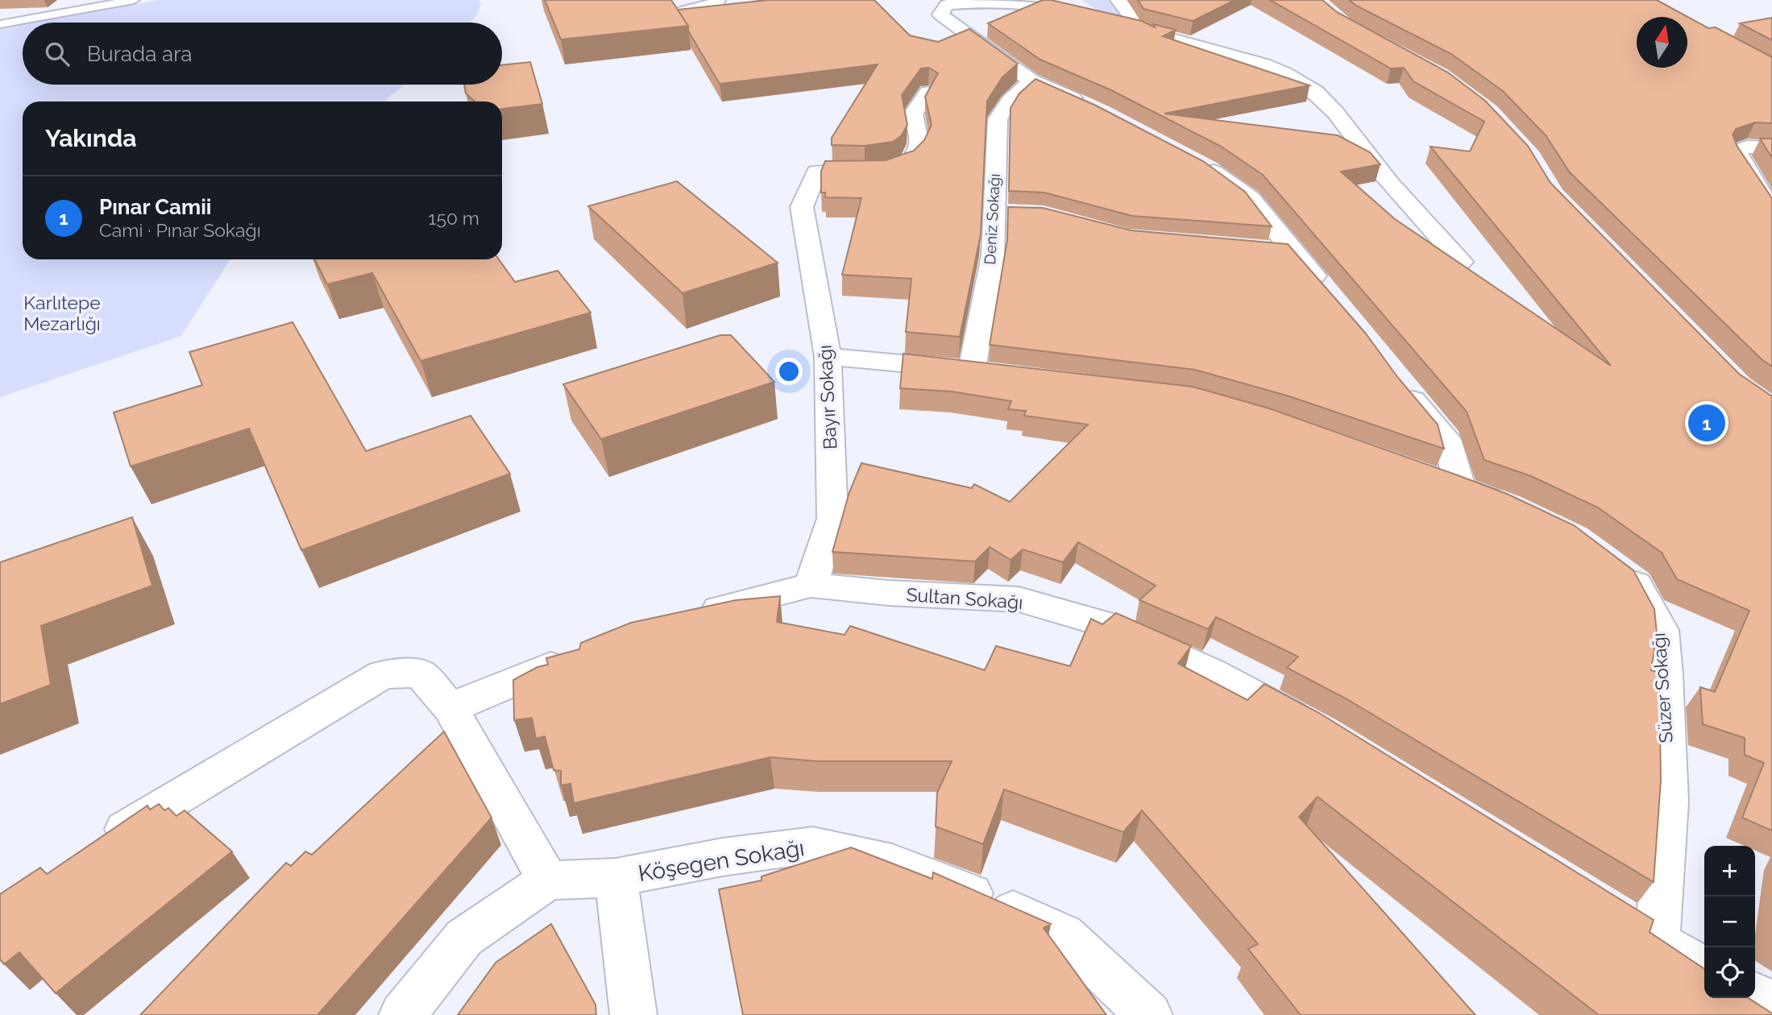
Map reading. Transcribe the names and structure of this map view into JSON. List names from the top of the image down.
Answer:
{
  "streets": {
    "street": [
      "Deniz Sokağı",
      "Bayır Sokağı",
      "Sultan Sokağı",
      "Süzer Sokağı",
      "Köşegen Sokağı"
    ]
  },
  "crossings": [
    ["Deniz Sokağı", "Bayır Sokağı"],
    ["Bayır Sokağı", "Sultan Sokağı"]
  ],
  "parks": ["Karlıtepe Mezarlığı"],
  "north": "top",
  "page": {
    "search": "Burada ara",
    "heading": "Yakında",
    "list": [
      {
        "mark": "1",
        "name": "Pınar Camii",
        "note": "Cami · Pınar Sokağı",
        "value": "150 m"
      }
    ],
    "pins": "1",
    "map_buttons": ["+", "−"]
  }
}
